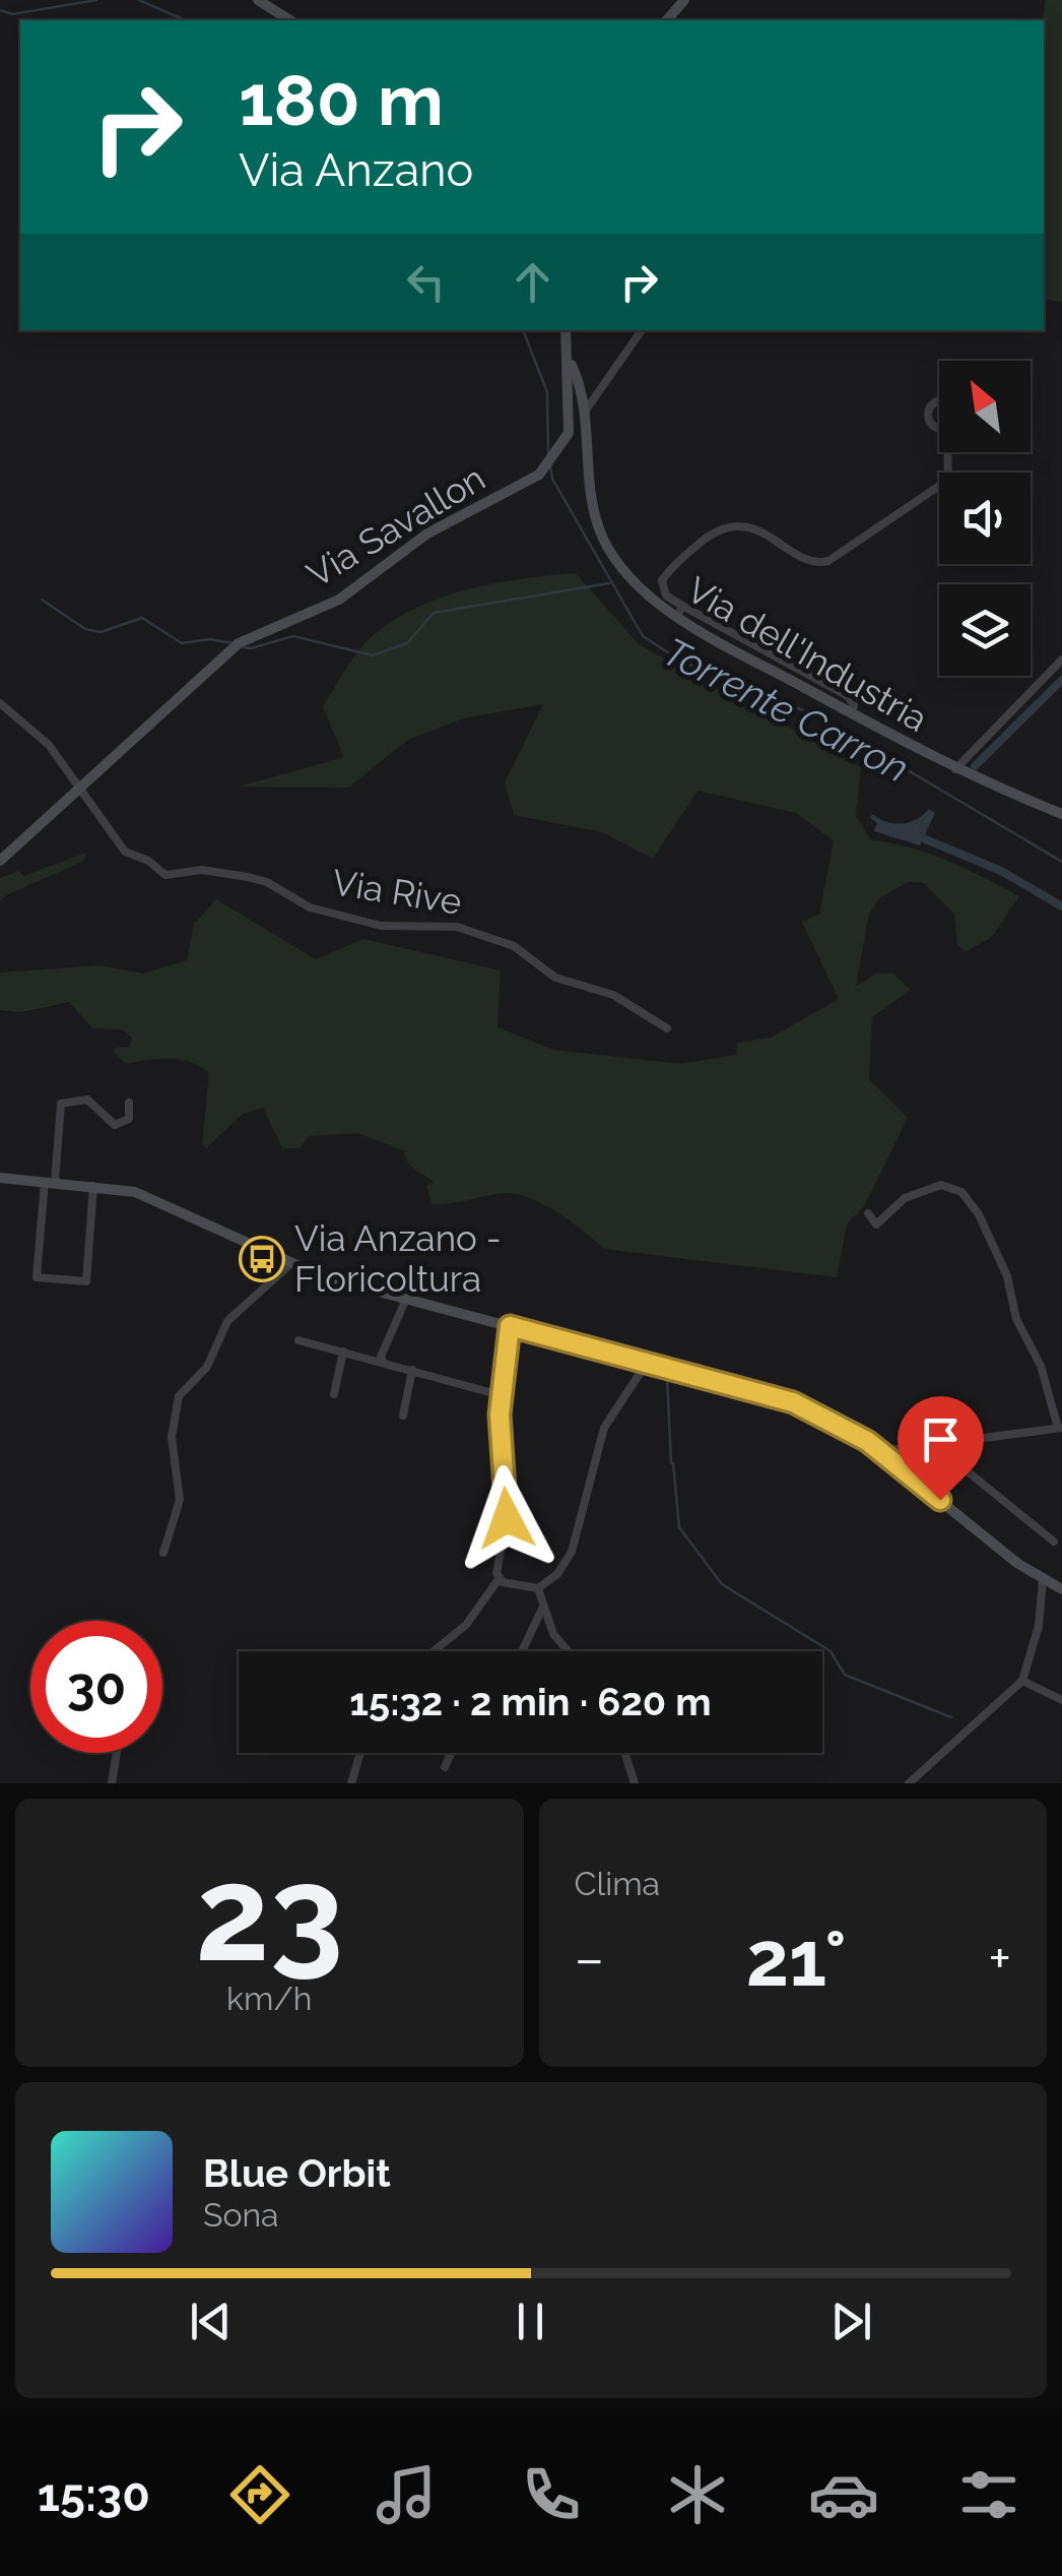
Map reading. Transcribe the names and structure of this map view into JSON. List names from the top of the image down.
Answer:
{
  "streets": {
    "main road": ["Via Savallon", "Via dell'Industria"],
    "street": ["Via Rive"]
  },
  "crossings": [
    ["Via Savallon", "Via dell'Industria"],
    ["Via Savallon", "Via Rive"]
  ],
  "water": ["Torrente Carron"],
  "places": {
    "bus stop": ["Via Anzano - Floricoltura"]
  },
  "north": "top left",
  "page": {
    "turn": ["180 m", "Via Anzano"],
    "limit": "30",
    "trip": "15:32 · 2 min · 620 m",
    "tile": [
      ["23", "km/h"],
      "Clima"
    ],
    "heat": ["−", "21°", "+"],
    "song": ["Blue Orbit", "Sona"],
    "tabs": "15:30"
  }
}
